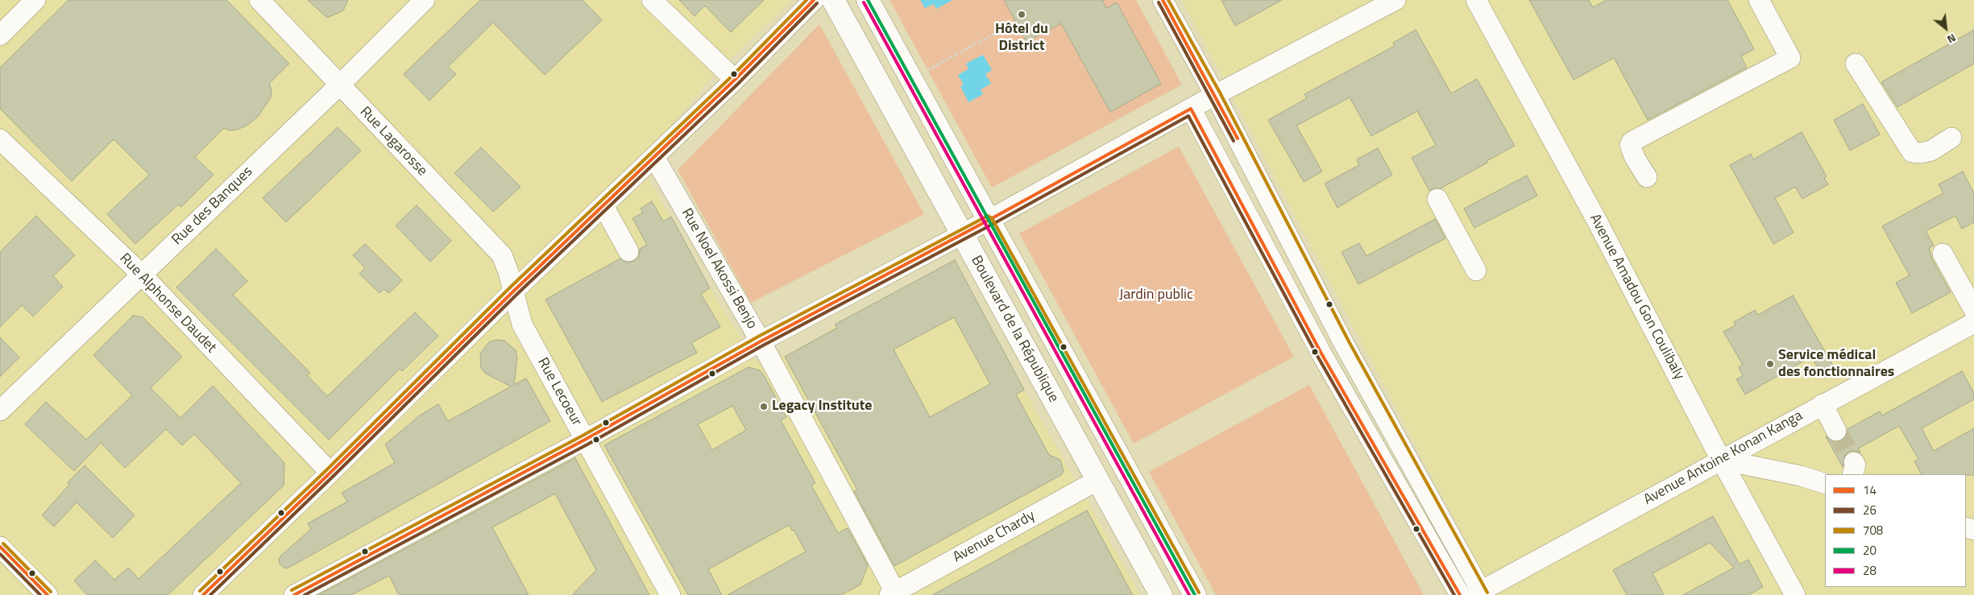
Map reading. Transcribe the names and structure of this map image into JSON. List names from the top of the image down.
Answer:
{
  "streets": {
    "main road": ["Boulevard de la République"],
    "street": [
      "Rue Lagarosse",
      "Rue des Banques",
      "Rue Noel Akossi Benjo",
      "Avenue Amadou Gon Coulibaly",
      "Rue Alphonse Daudet",
      "Rue Lecoeur",
      "Avenue Antoine Konan Kanga",
      "Avenue Chardy"
    ]
  },
  "crossings": [
    ["Rue Lagarosse", "Rue des Banques"],
    ["Rue Lagarosse", "Rue Lecoeur"],
    ["Rue des Banques", "Rue Alphonse Daudet"],
    ["Rue Noel Akossi Benjo", "Avenue Chardy"],
    ["Avenue Amadou Gon Coulibaly", "Avenue Antoine Konan Kanga"],
    ["Boulevard de la République", "Avenue Chardy"]
  ],
  "parks": ["Jardin public"],
  "places": ["Hôtel du District", "Service médical des fonctionnaires", "Legacy Institute"],
  "lines": [
    "transit line 14",
    "transit line 708",
    "transit line 20",
    "transit line 26",
    "transit line 28"
  ],
  "legend": [
    "14",
    "26",
    "708",
    "20",
    "28"
  ],
  "north": "bottom right"
}
